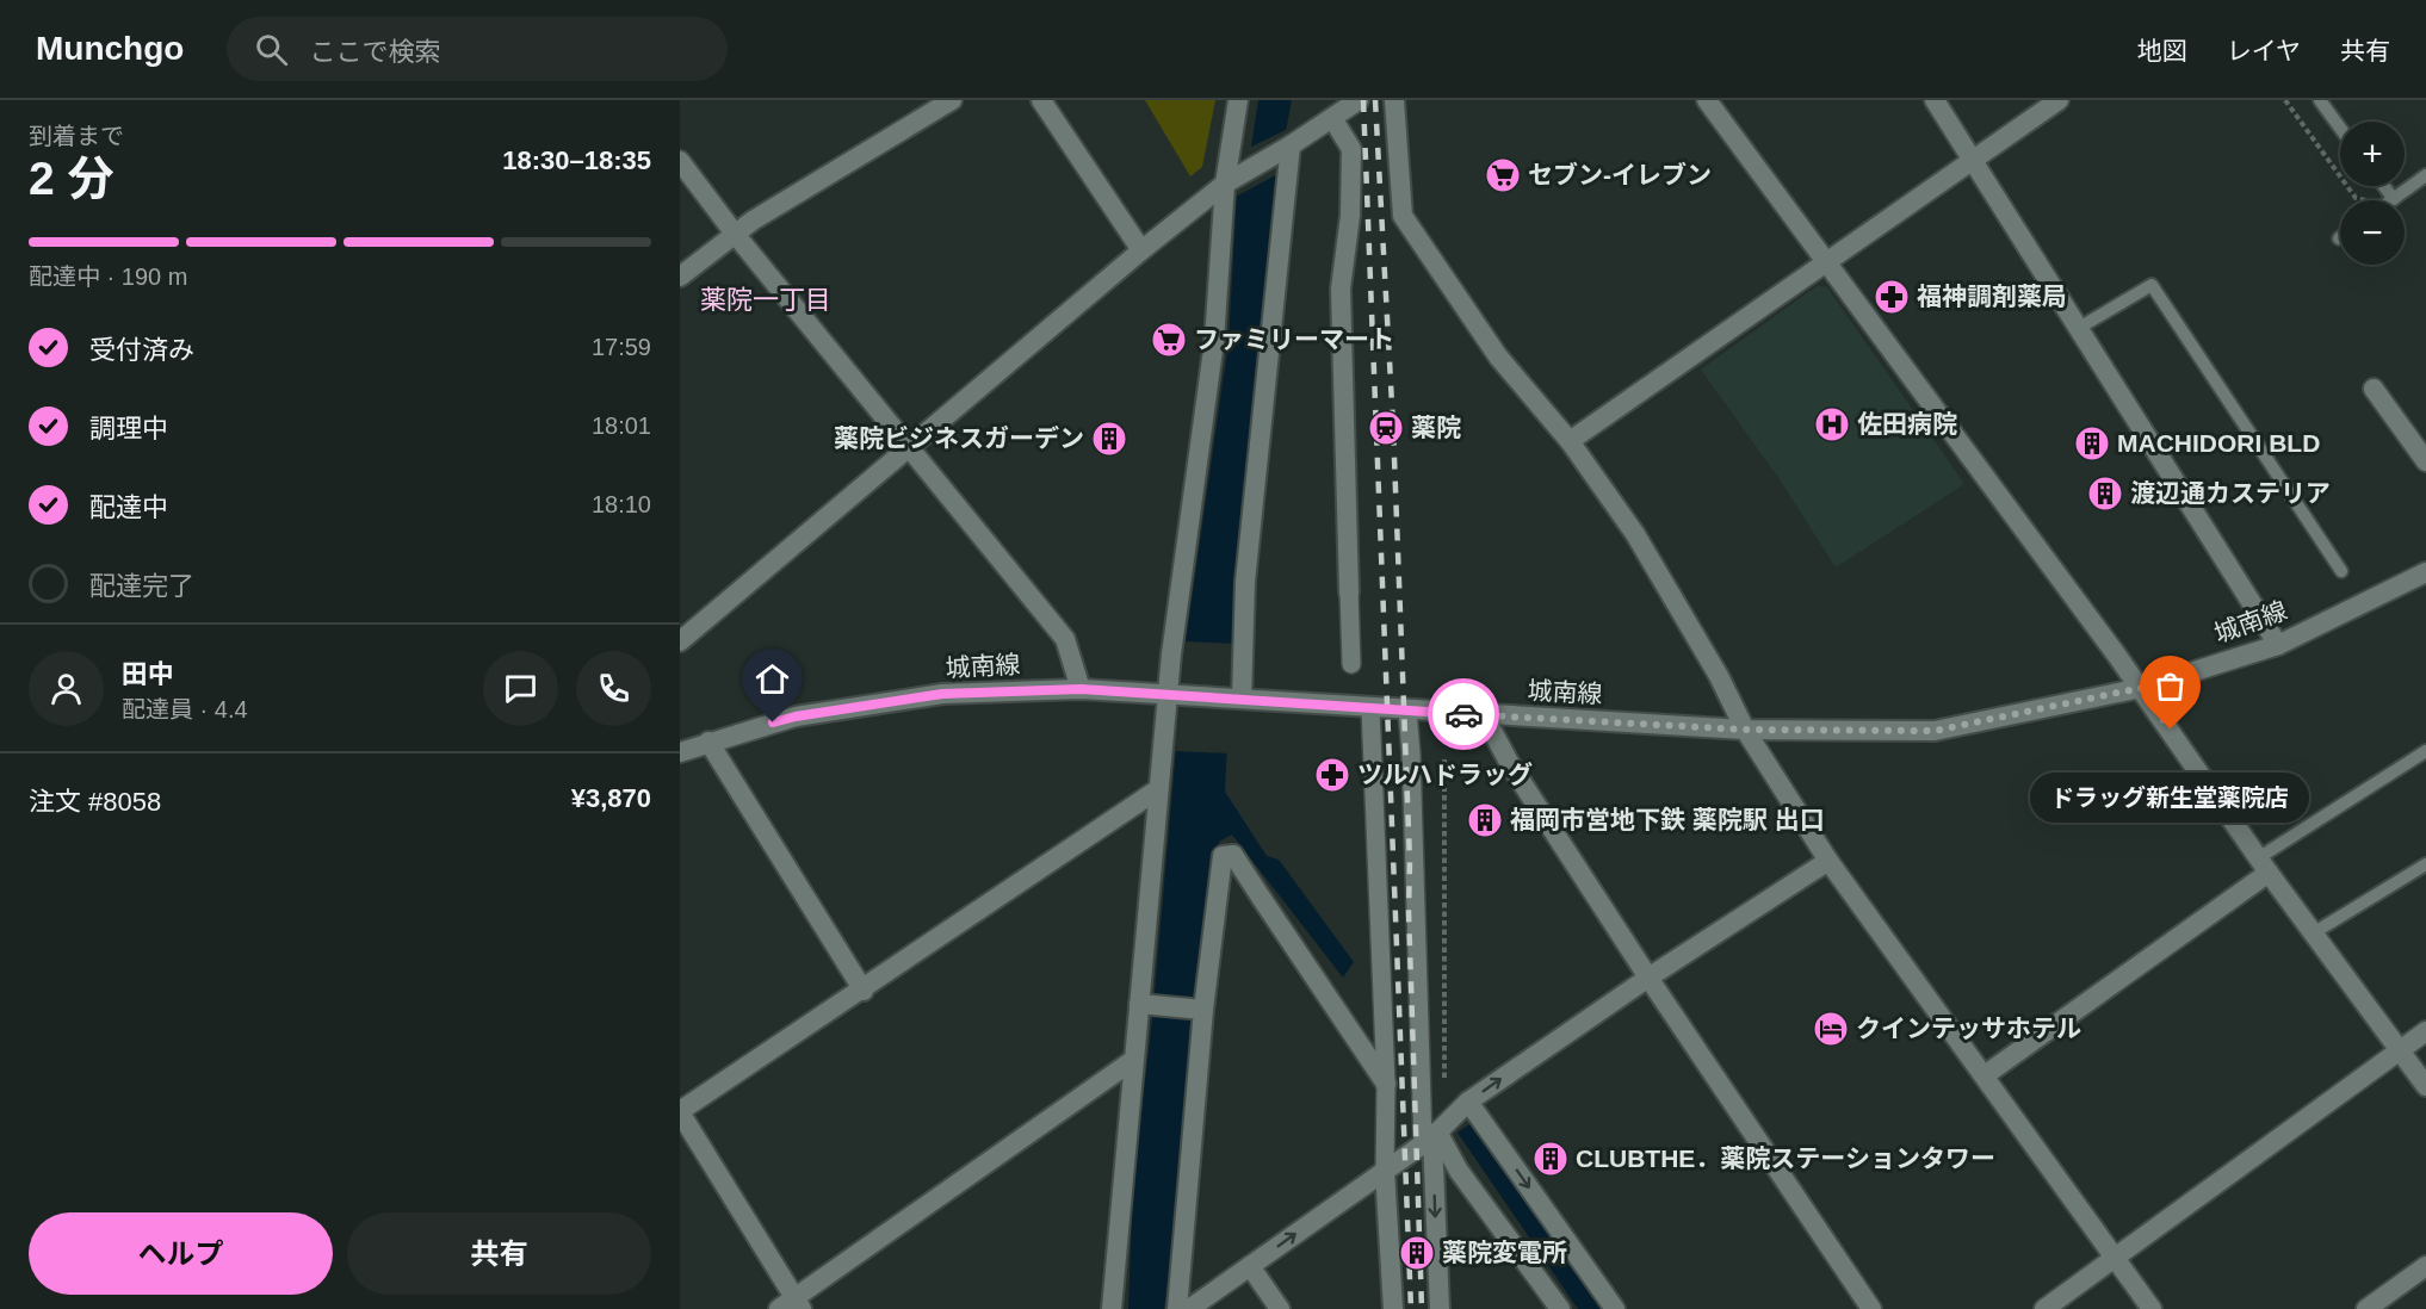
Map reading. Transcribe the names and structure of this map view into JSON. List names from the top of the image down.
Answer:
{
  "streets": {
    "street": ["城南線"]
  },
  "districts": ["薬院一丁目"],
  "places": {
    "supermarket": ["セブン-イレブン", "ファミリーマート"],
    "pharmacy": ["福神調剤薬局", "ツルハドラッグ"],
    "hospital": ["佐田病院"],
    "station": ["薬院"],
    "building": [
      "薬院ビジネスガーデン",
      "MACHIDORI BLD",
      "渡辺通カステリア",
      "福岡市営地下鉄 薬院駅 出口",
      "CLUBTHE．薬院ステーションタワー",
      "薬院変電所"
    ],
    "other": ["ドラッグ新生堂薬院店"],
    "hotel": ["クインテッサホテル"]
  },
  "page": {
    "header": "Munchgo",
    "search": "ここで検索",
    "nav": ["地図", "レイヤ", "共有"],
    "heading": ["2 分", "到着まで", "18:30–18:35"],
    "panel": [
      "田中",
      "配達員 · 4.4",
      "注文 #8058",
      "¥3,870"
    ],
    "map_buttons": ["+", "−"],
    "bar": "配達中 · 190 m",
    "list": [
      ["受付済み", "17:59"],
      ["調理中", "18:01"],
      ["配達中", "18:10"],
      "配達完了"
    ],
    "bubble": "ドラッグ新生堂薬院店",
    "buttons": ["ヘルプ", "共有"]
  }
}
